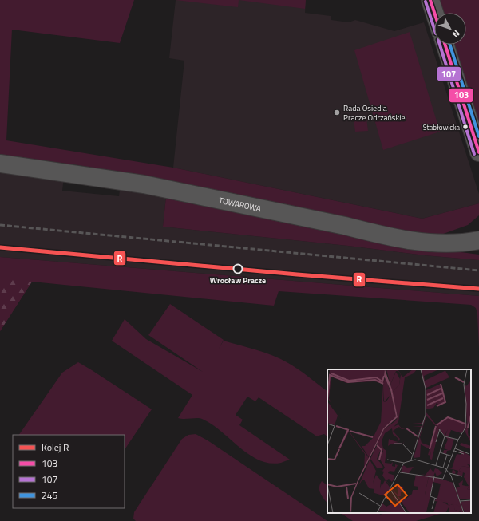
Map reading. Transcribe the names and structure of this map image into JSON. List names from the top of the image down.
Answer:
{
  "streets": {
    "street": ["TOWAROWA"]
  },
  "places": ["Rada Osiedla Pracze Odrzańskie", "Stabłowicka", "Wrocław Pracze"],
  "lines": [
    "transit line 103",
    "transit line 107",
    "transit line 245",
    "rail line R"
  ],
  "legend": [
    "Kolej R",
    "103",
    "107",
    "245"
  ],
  "north": "bottom right"
}
